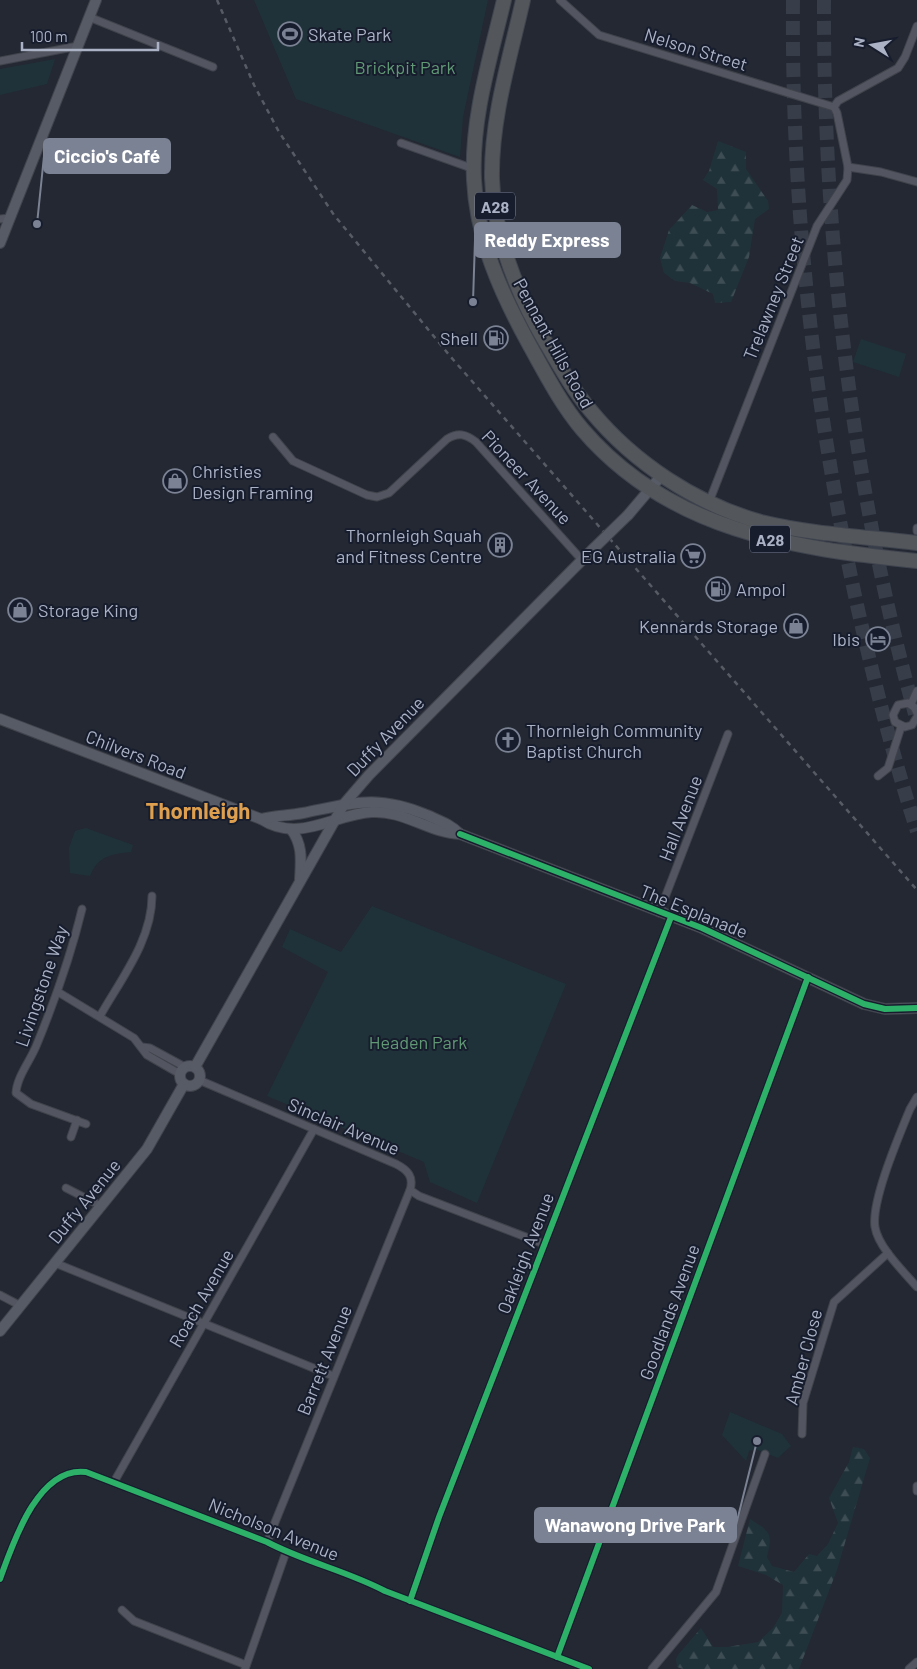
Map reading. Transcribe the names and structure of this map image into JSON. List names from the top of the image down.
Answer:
{
  "streets": {
    "highway": ["A28", "Pennant Hills Road"],
    "main road": ["Duffy Avenue", "Chilvers Road", "The Esplanade"],
    "street": [
      "Nelson Street",
      "Trelawney Street",
      "Pioneer Avenue",
      "Hall Avenue",
      "Livingstone Way",
      "Sinclair Avenue",
      "Oakleigh Avenue",
      "Roach Avenue",
      "Goodlands Avenue",
      "Amber Close",
      "Barrett Avenue",
      "Nicholson Avenue"
    ]
  },
  "crossings": [
    ["Nelson Street", "Trelawney Street"],
    ["Trelawney Street", "Pennant Hills Road"],
    ["Pennant Hills Road", "Duffy Avenue"],
    ["Pioneer Avenue", "Duffy Avenue"],
    ["Duffy Avenue", "Chilvers Road"],
    ["Duffy Avenue", "The Esplanade"],
    ["Chilvers Road", "The Esplanade"],
    ["Hall Avenue", "The Esplanade"],
    ["The Esplanade", "Oakleigh Avenue"],
    ["The Esplanade", "Goodlands Avenue"],
    ["Sinclair Avenue", "Roach Avenue"],
    ["Sinclair Avenue", "Barrett Avenue"],
    ["Oakleigh Avenue", "Nicholson Avenue"],
    ["Roach Avenue", "Nicholson Avenue"],
    ["Goodlands Avenue", "Nicholson Avenue"],
    ["Barrett Avenue", "Nicholson Avenue"]
  ],
  "districts": ["Thornleigh"],
  "parks": ["Brickpit Park", "Headen Park"],
  "places": {
    "sports": ["Skate Park"],
    "other": ["Ciccio's Café", "Reddy Express", "Wanawong Drive Park"],
    "fuel station": ["Shell", "Ampol"],
    "shop": ["Christies Design Framing", "Storage King", "Kennards Storage"],
    "building": ["Thornleigh Squah and Fitness Centre"],
    "supermarket": ["EG Australia"],
    "hotel": ["Ibis"],
    "church": ["Thornleigh Community Baptist Church"]
  },
  "scale_bar": "100 m",
  "north": "left"
}
